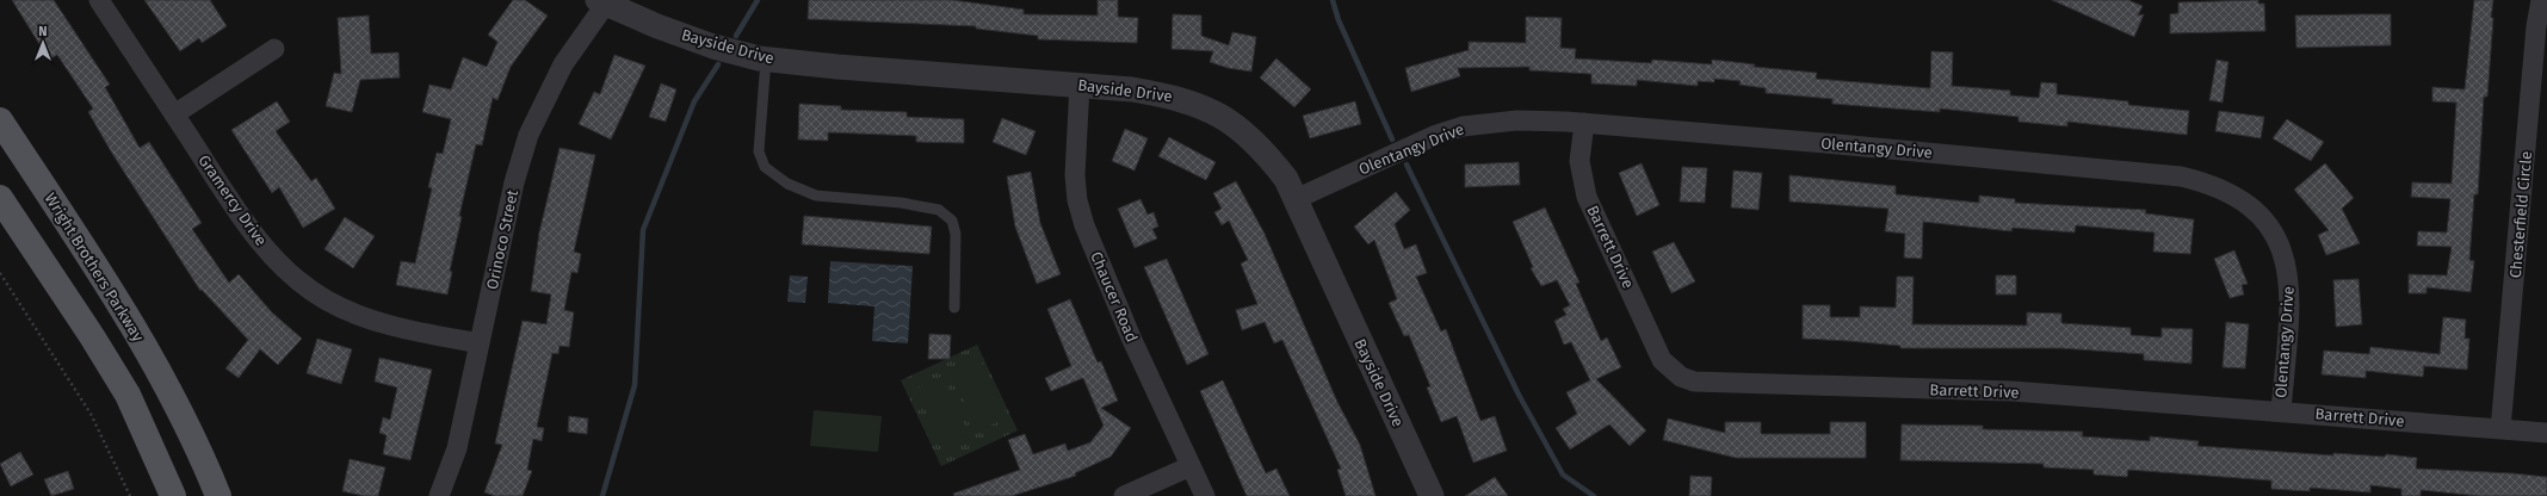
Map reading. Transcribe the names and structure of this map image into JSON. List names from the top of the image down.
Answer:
{
  "streets": {
    "main road": ["Wright Brothers Parkway"],
    "street": [
      "Bayside Drive",
      "Olentangy Drive",
      "Gramercy Drive",
      "Chesterfield Circle",
      "Orinoco Street",
      "Barrett Drive",
      "Chaucer Road"
    ]
  },
  "crossings": [
    ["Bayside Drive", "Olentangy Drive"],
    ["Bayside Drive", "Orinoco Street"],
    ["Bayside Drive", "Chaucer Road"],
    ["Olentangy Drive", "Barrett Drive"],
    ["Gramercy Drive", "Orinoco Street"],
    ["Chesterfield Circle", "Barrett Drive"]
  ],
  "north": "top"
}
